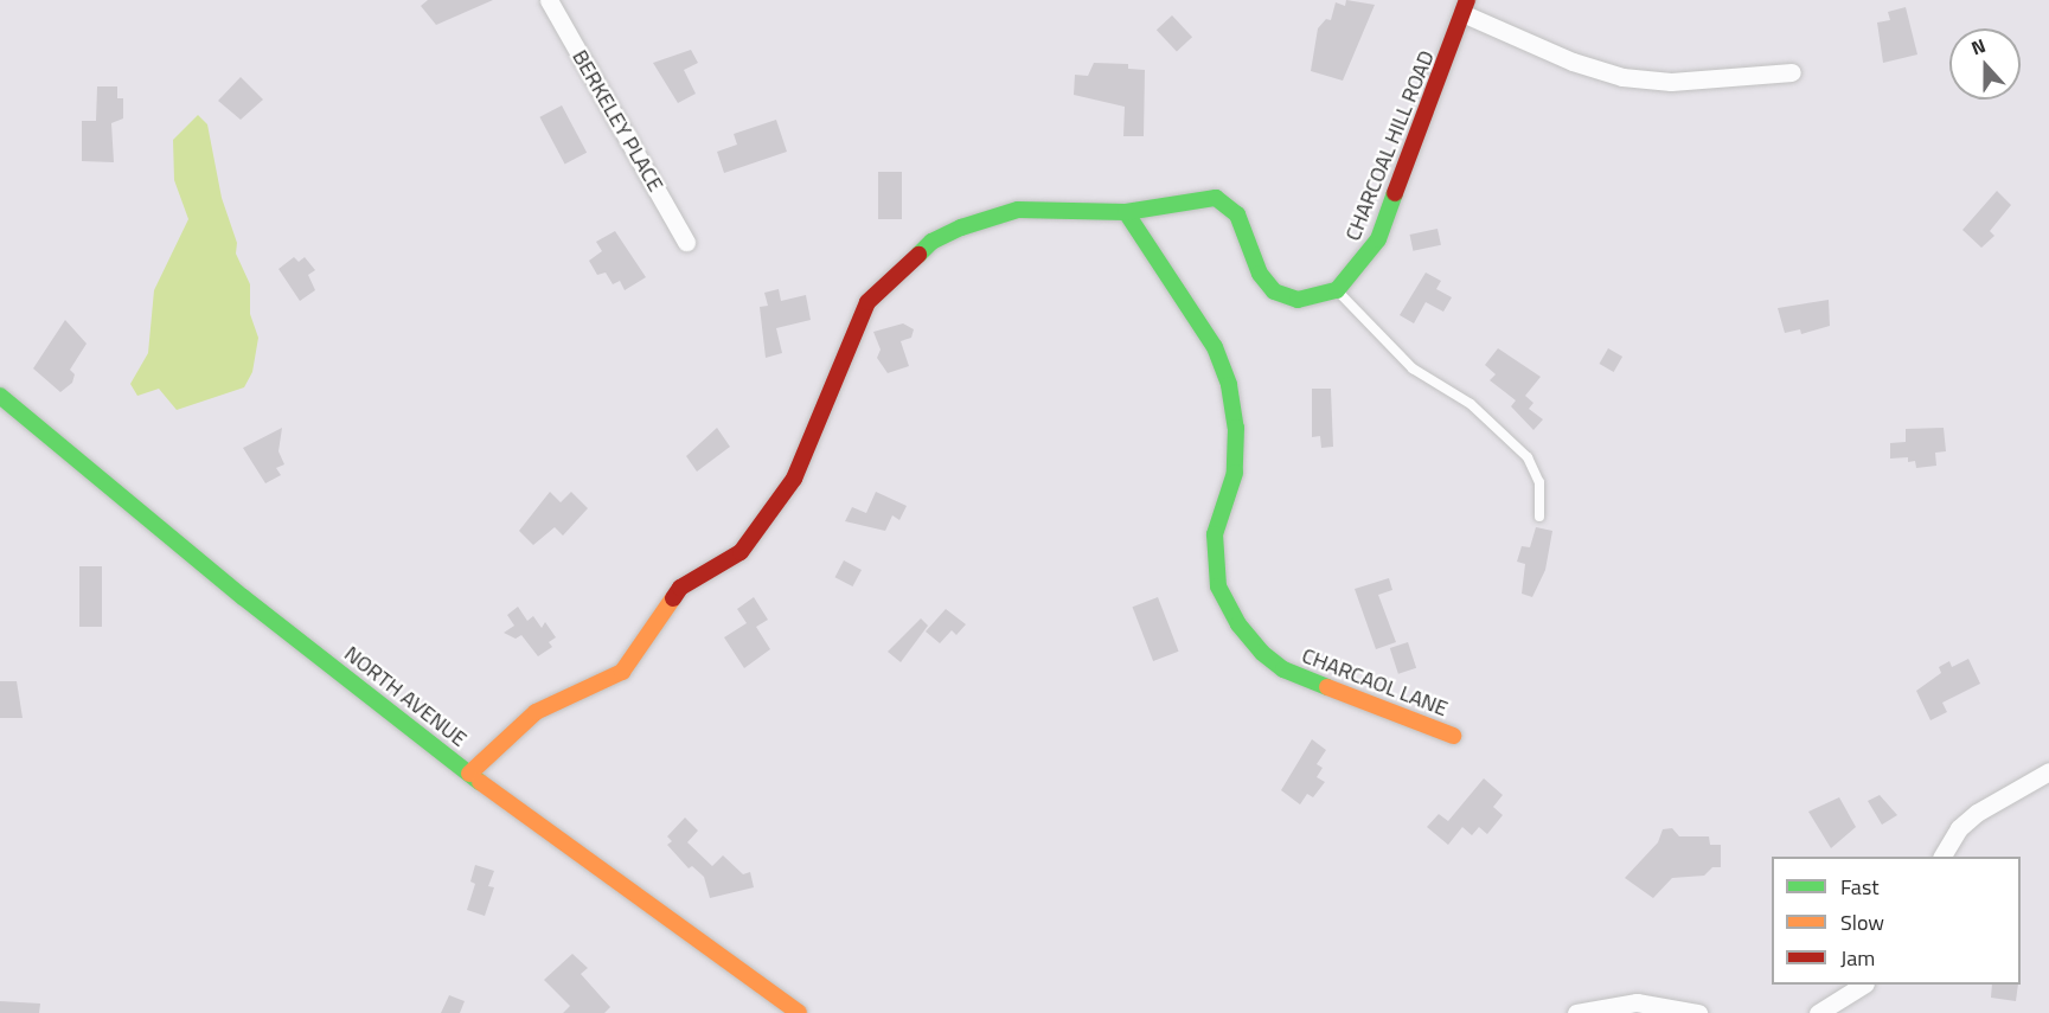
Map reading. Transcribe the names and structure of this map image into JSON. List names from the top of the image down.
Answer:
{
  "streets": {
    "street": [
      "BERKELEY PLACE",
      "CHARCOAL HILL ROAD",
      "CHARCAOL LANE",
      "NORTH AVENUE"
    ]
  },
  "legend": ["Fast", "Slow", "Jam"],
  "north": "top"
}
